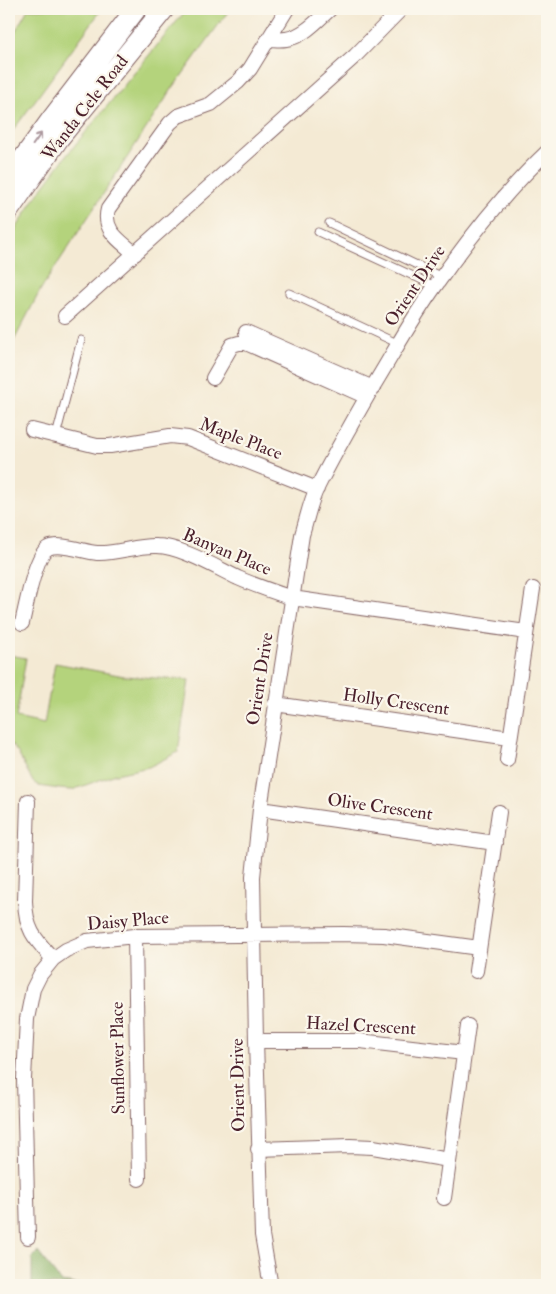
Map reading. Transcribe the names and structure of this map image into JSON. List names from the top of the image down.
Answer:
{
  "streets": {
    "street": [
      "Wanda Cele Road",
      "Orient Drive",
      "Maple Place",
      "Banyan Place",
      "Holly Crescent",
      "Olive Crescent",
      "Daisy Place",
      "Hazel Crescent",
      "Sunflower Place"
    ]
  },
  "crossings": [
    ["Orient Drive", "Maple Place"],
    ["Orient Drive", "Banyan Place"],
    ["Orient Drive", "Holly Crescent"],
    ["Orient Drive", "Olive Crescent"],
    ["Orient Drive", "Daisy Place"],
    ["Orient Drive", "Hazel Crescent"],
    ["Daisy Place", "Sunflower Place"]
  ]
}
